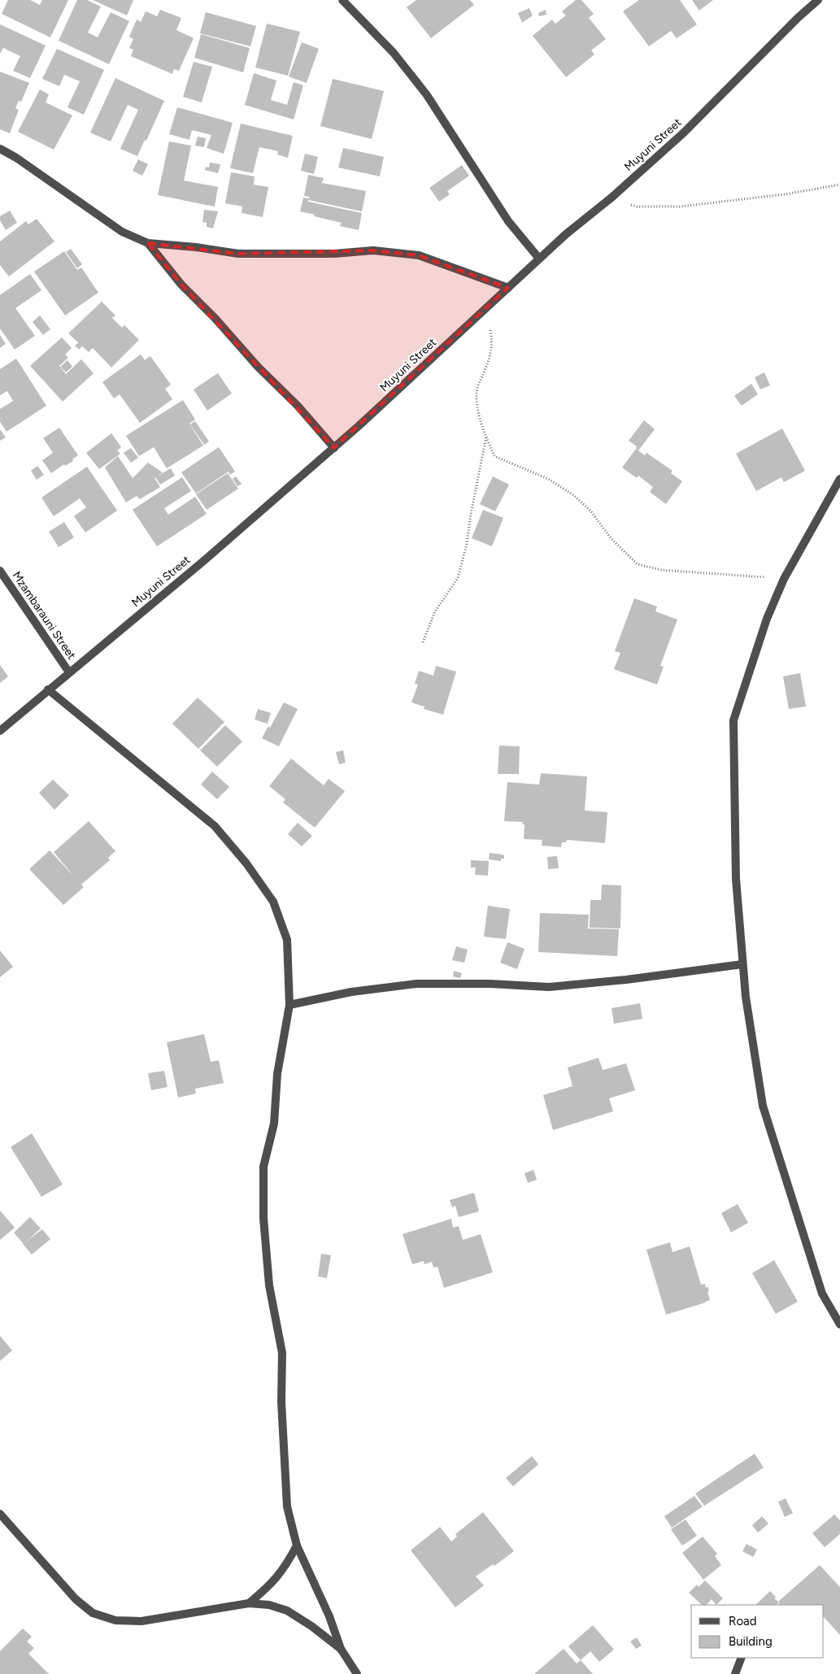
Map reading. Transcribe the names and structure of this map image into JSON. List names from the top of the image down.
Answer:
{
  "streets": {
    "street": ["Muyuni Street", "Mzambarauni Street"]
  },
  "crossings": [
    ["Muyuni Street", "Mzambarauni Street"]
  ],
  "legend": ["Road", "Building"]
}
